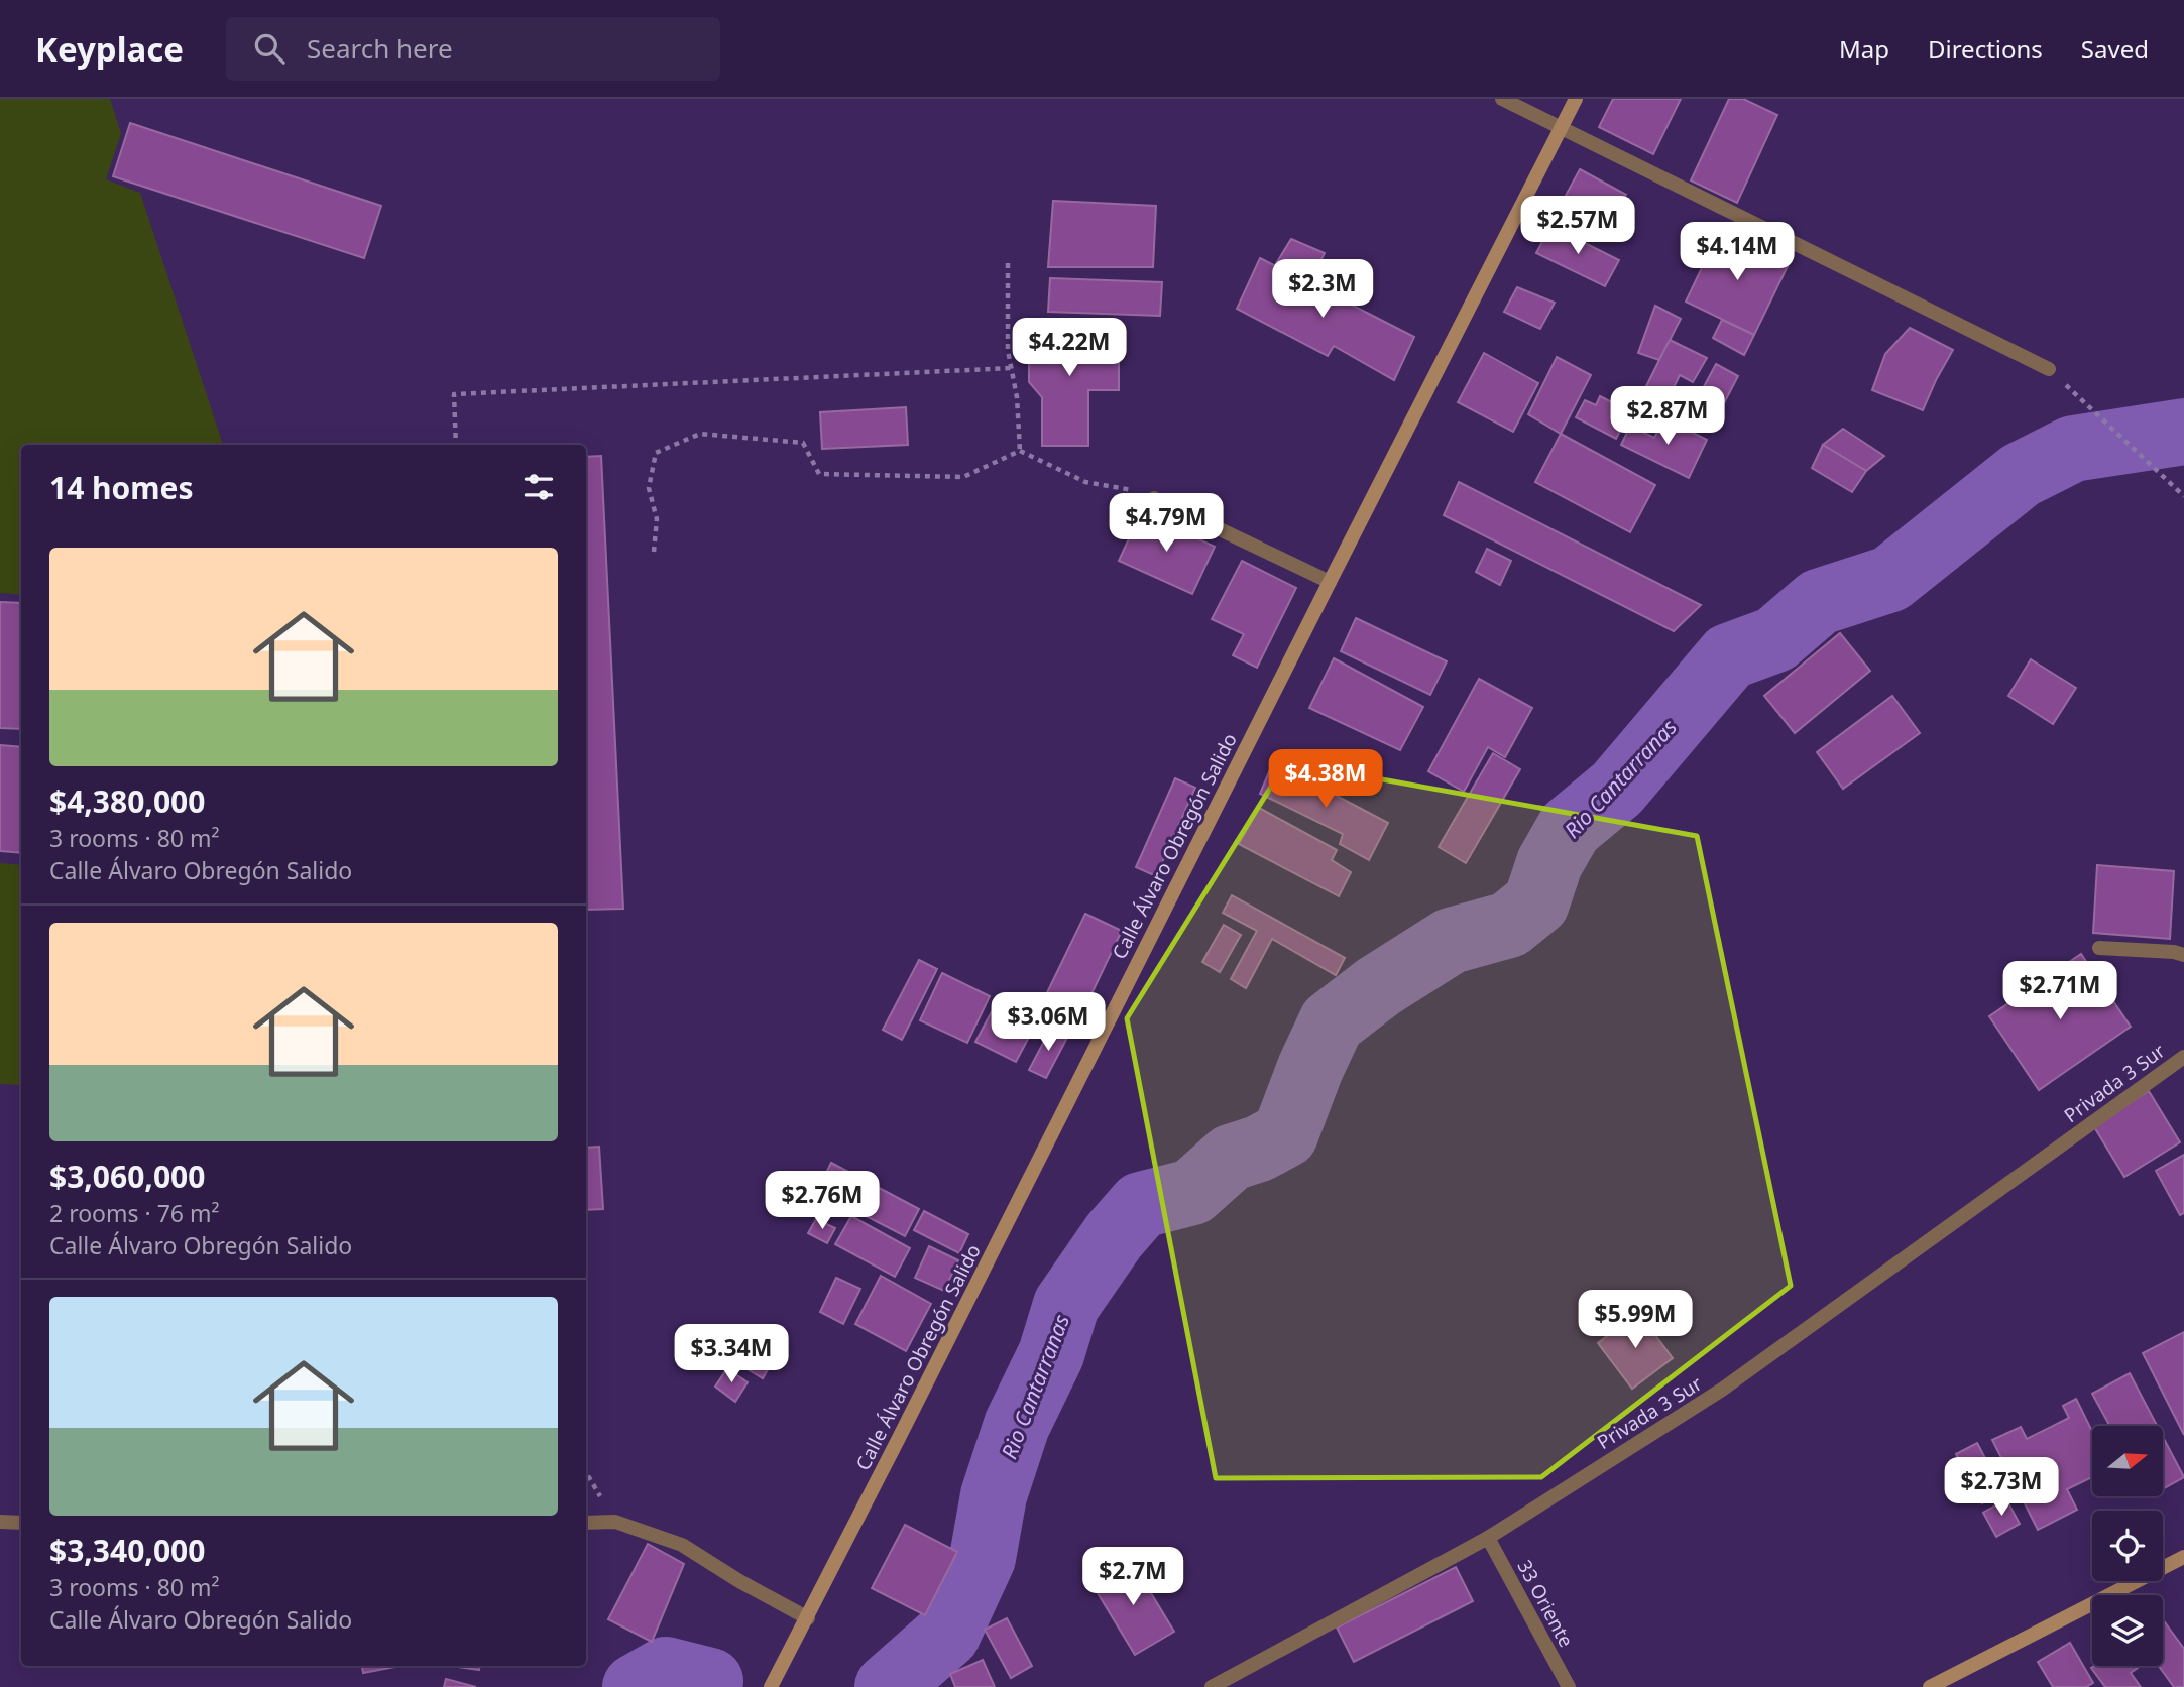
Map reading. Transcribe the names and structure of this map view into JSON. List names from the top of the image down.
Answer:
{
  "streets": {
    "street": ["Calle Álvaro Obregón Salido", "Privada 3 Sur", "33 Oriente"]
  },
  "crossings": [
    ["Privada 3 Sur", "33 Oriente"]
  ],
  "water": ["Rio Cantarranas"],
  "north": "right",
  "page": {
    "header": "Keyplace",
    "search": "Search here",
    "nav": ["Map", "Directions", "Saved"],
    "price": [
      "$2.57M",
      "$4.14M",
      "$2.3M",
      "$4.22M",
      "$2.87M",
      "$4.79M",
      "$4.38M",
      "$2.71M",
      "$3.06M",
      "$2.76M",
      "$5.99M",
      "$3.34M",
      "$2.73M",
      "$2.7M"
    ],
    "heading": "14 homes",
    "list": [
      {
        "name": "$4,380,000",
        "note": "3 rooms · 80 m² · Calle Álvaro Obregón Salido"
      },
      {
        "name": "$3,060,000",
        "note": "2 rooms · 76 m² · Calle Álvaro Obregón Salido"
      },
      {
        "name": "$3,340,000",
        "note": "3 rooms · 80 m² · Calle Álvaro Obregón Salido"
      }
    ]
  }
}
